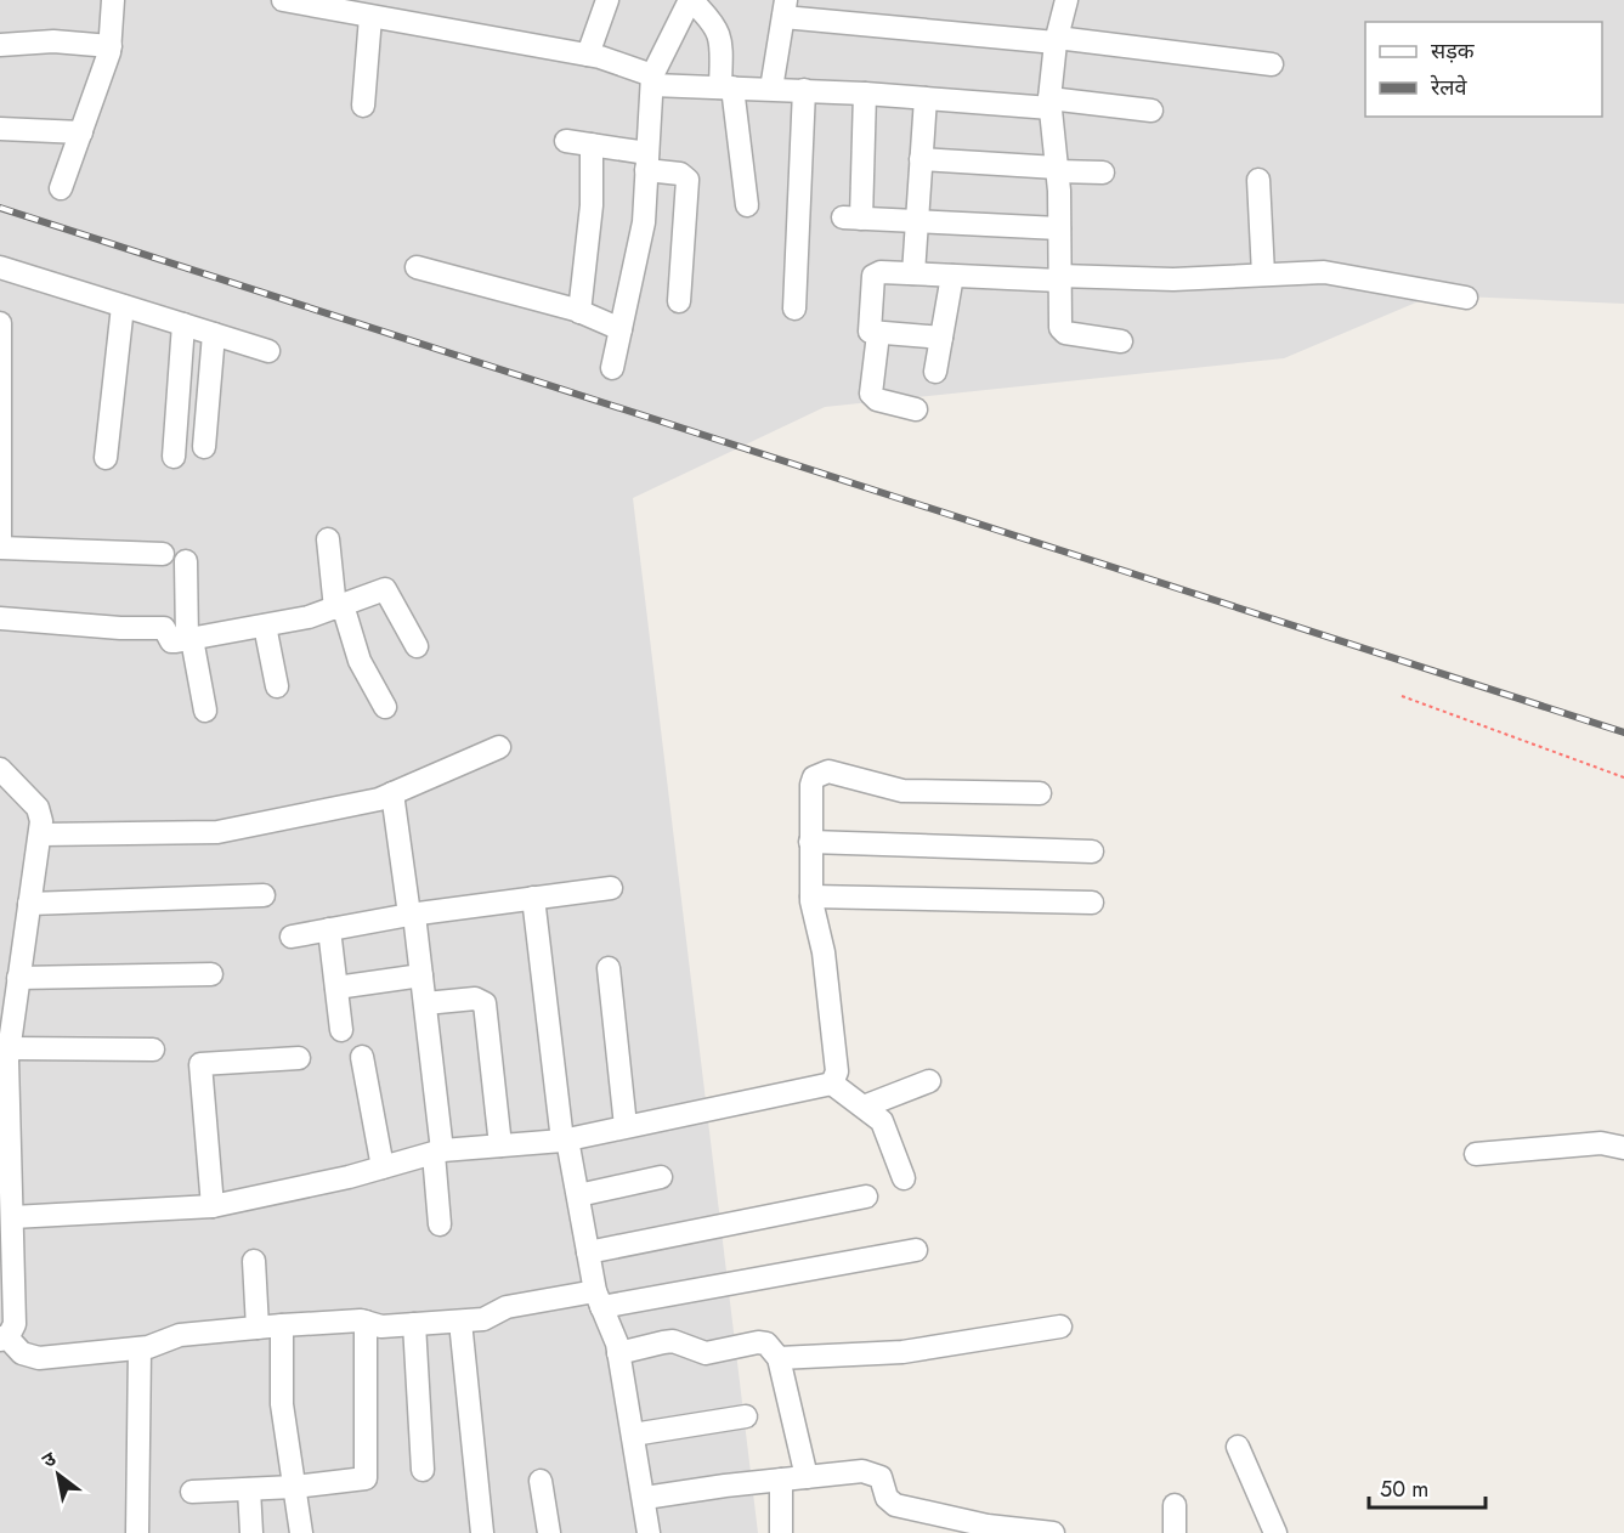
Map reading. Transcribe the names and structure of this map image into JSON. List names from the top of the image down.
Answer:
{
  "legend": ["सड़क", "रेलवे"],
  "scale_bar": "50 m",
  "north": "top left"
}
